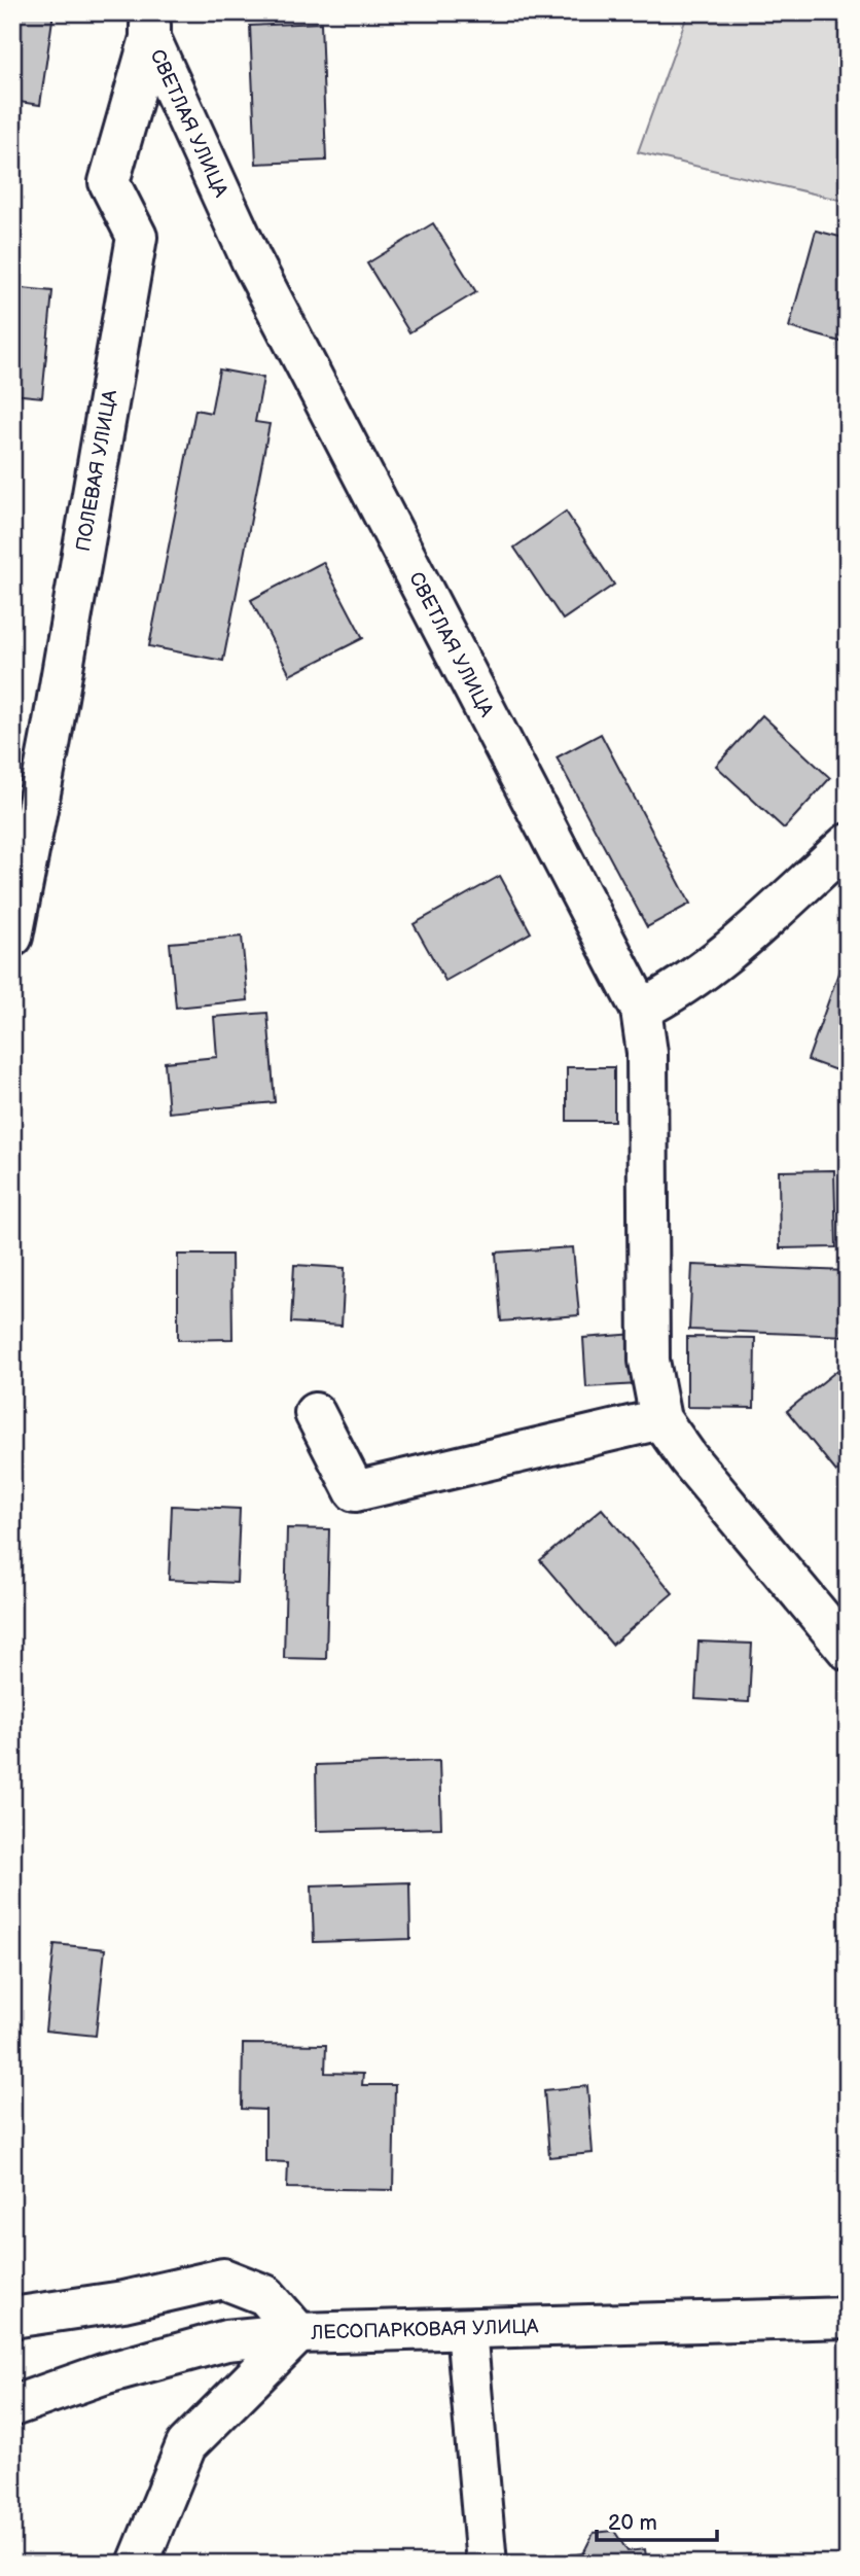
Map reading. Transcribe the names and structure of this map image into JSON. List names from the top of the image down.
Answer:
{
  "streets": {
    "street": ["СВЕТЛАЯ УЛИЦА", "ПОЛЕВАЯ УЛИЦА", "ЛЕСОПАРКОВАЯ УЛИЦА"]
  },
  "crossings": [
    ["СВЕТЛАЯ УЛИЦА", "ПОЛЕВАЯ УЛИЦА"]
  ],
  "scale_bar": "20 m"
}
